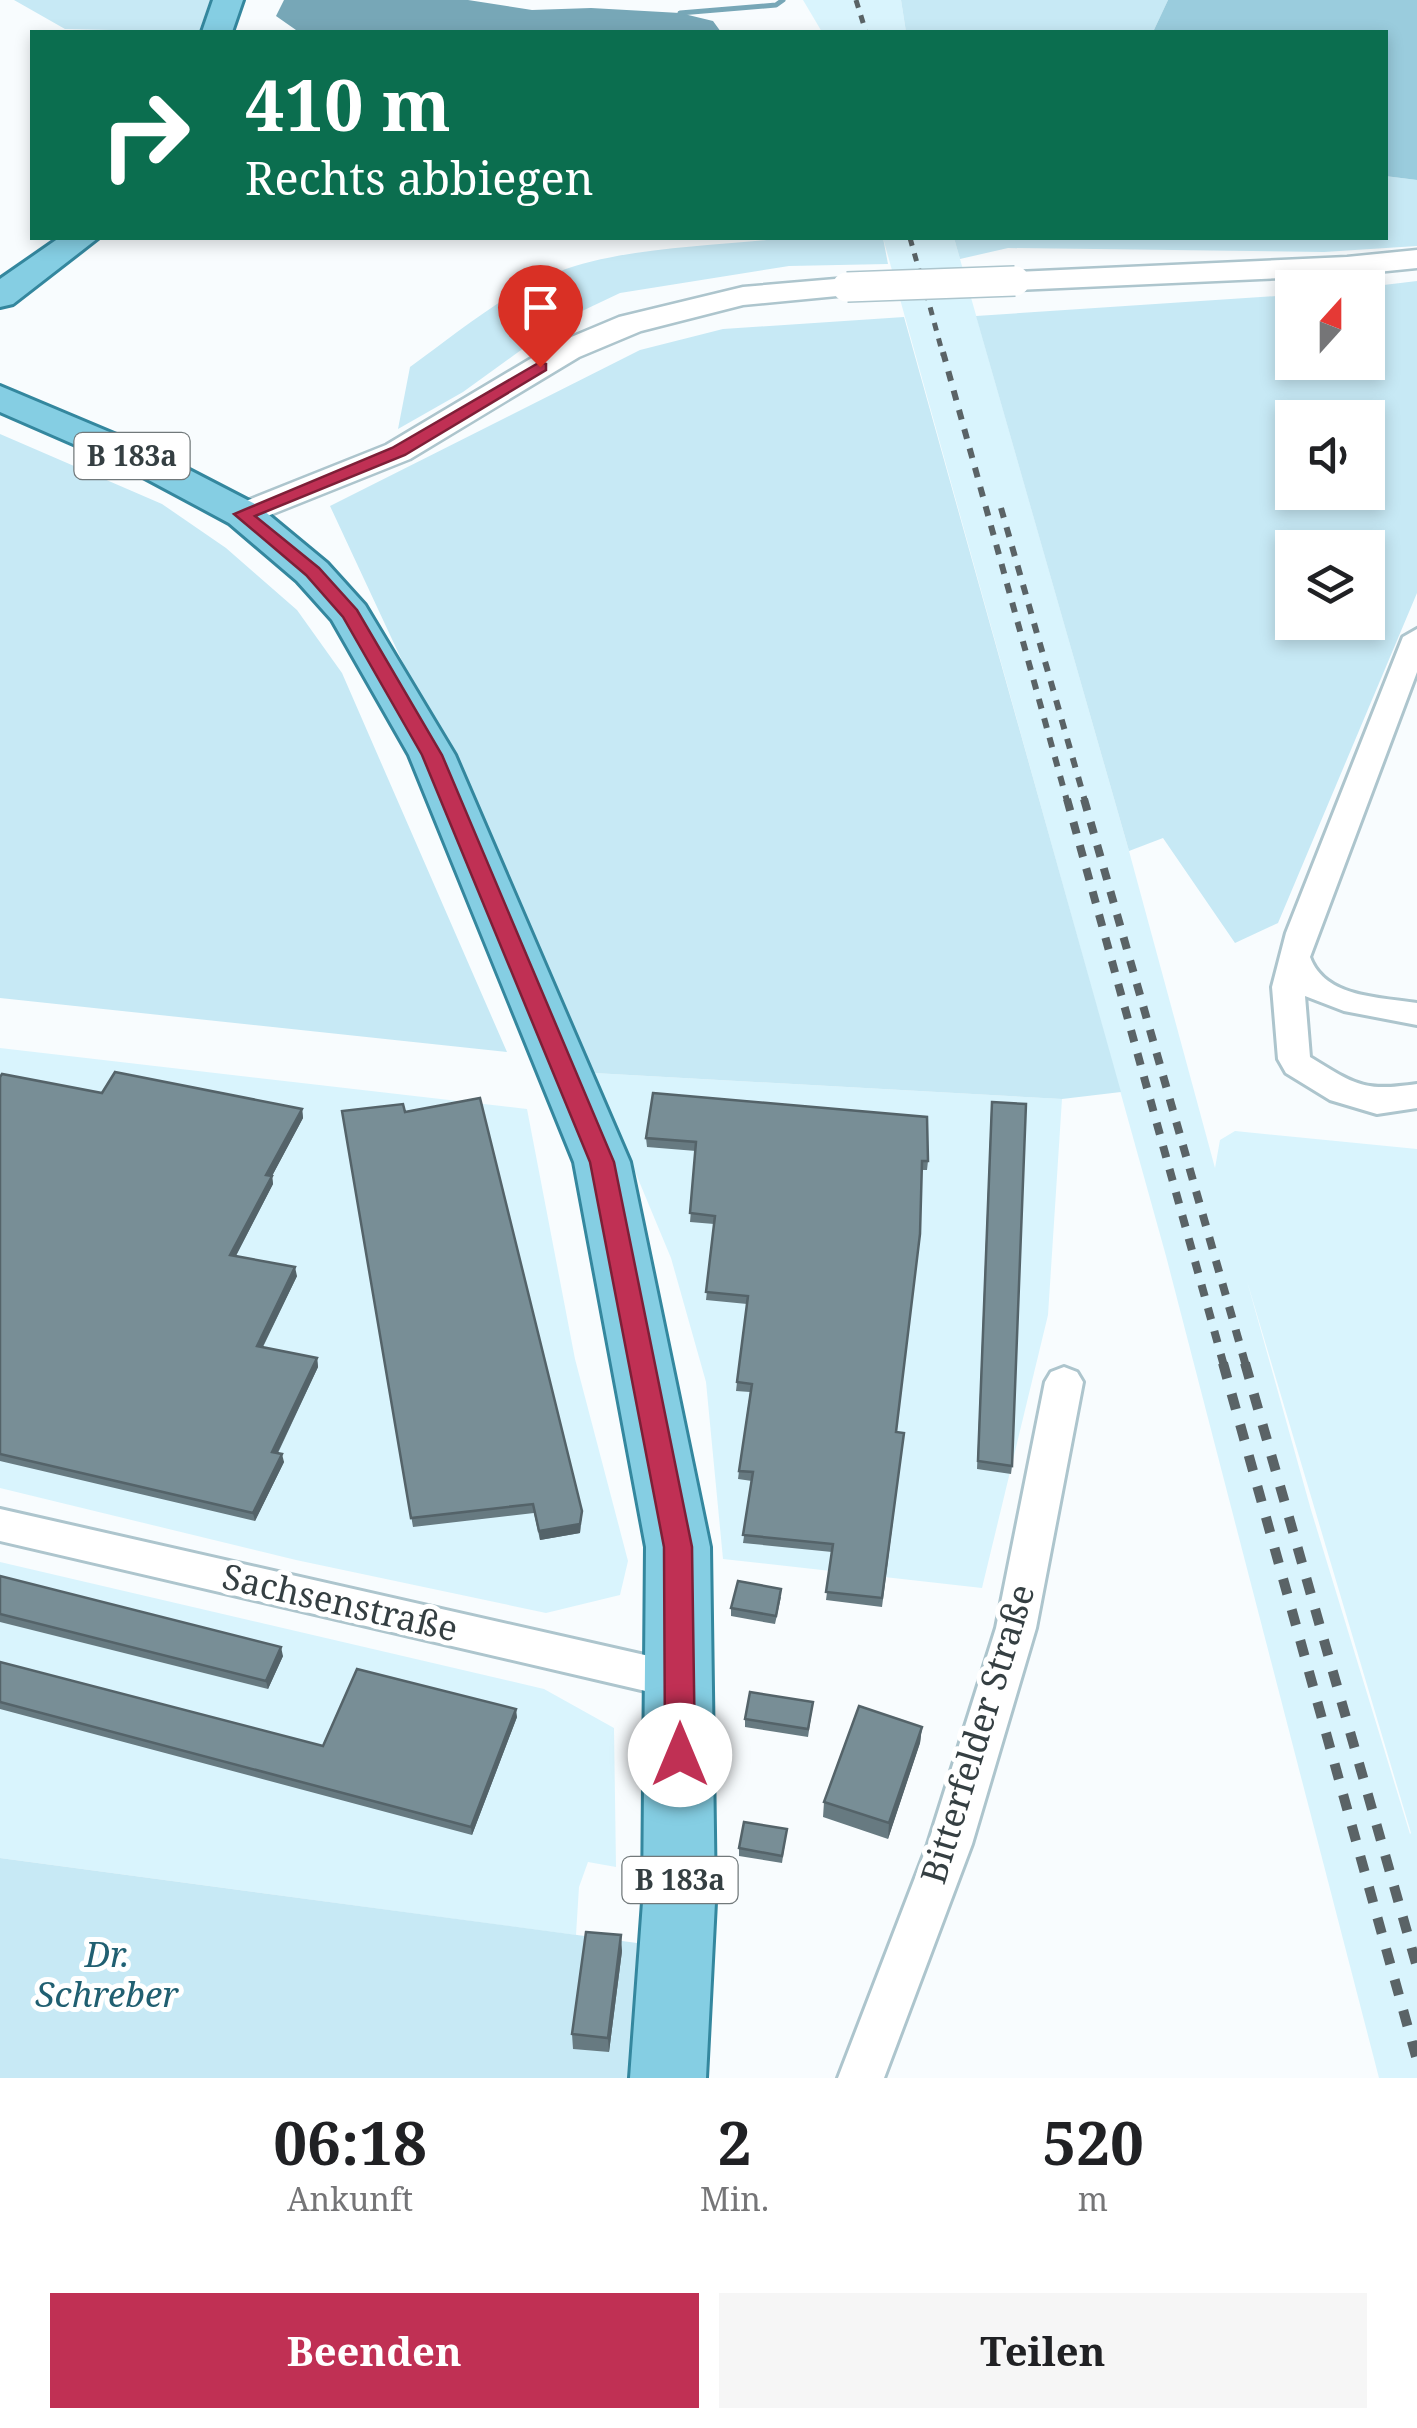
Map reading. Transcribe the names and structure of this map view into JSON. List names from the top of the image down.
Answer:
{
  "streets": {
    "main road": ["B 183a"],
    "street": ["Sachsenstraße", "Bitterfelder Straße"]
  },
  "crossings": [
    ["B 183a", "Sachsenstraße"]
  ],
  "parks": ["Dr. Schreber"],
  "north": "top",
  "page": {
    "turn": ["410 m", "Rechts abbiegen"],
    "eta": [
      "06:18",
      "Ankunft",
      "2",
      "Min.",
      "520",
      "m"
    ],
    "buttons": ["Beenden", "Teilen"]
  }
}
